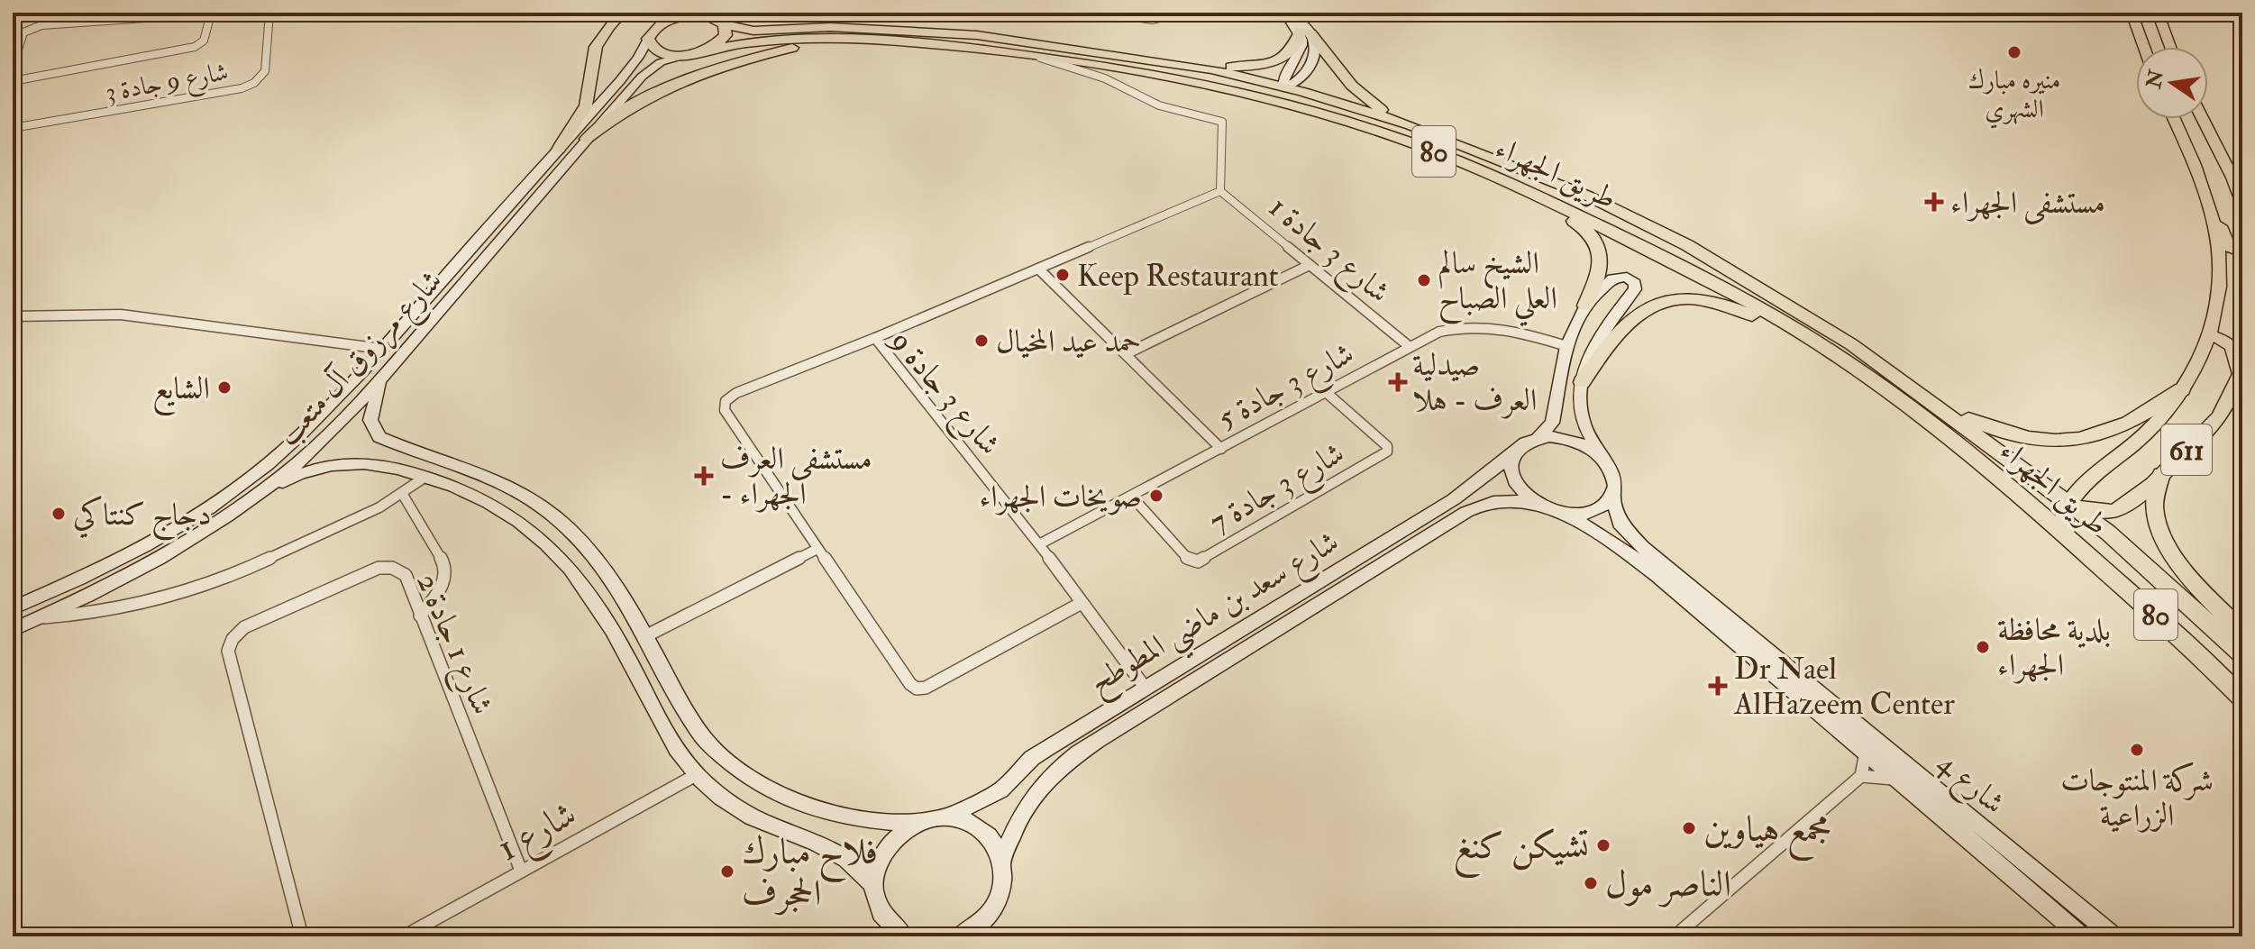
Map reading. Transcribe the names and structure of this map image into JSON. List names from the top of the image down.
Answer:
{
  "streets": {
    "highway": ["80", "طريق الجهراء"],
    "main road": ["611"],
    "street": [
      "شارع 9 جادة 3",
      "شارع 3 جادة 1",
      "شارع مرزوق آل متعب",
      "شارع 3 جادة 5",
      "شارع 3 جادة 9",
      "شارع 3 جادة 7",
      "شارع سعد بن ماضي المطوطح",
      "شارع 1 جادة 2",
      "شارع 4",
      "شارع 1"
    ]
  },
  "crossings": [
    ["80", "طريق الجهراء"],
    ["80", "شارع مرزوق آل متعب"],
    ["طريق الجهراء", "611"],
    ["شارع 3 جادة 1", "شارع 3 جادة 5"],
    ["شارع 3 جادة 5", "شارع 3 جادة 9"],
    ["شارع 3 جادة 5", "شارع 3 جادة 7"],
    ["شارع 3 جادة 9", "شارع سعد بن ماضي المطوطح"],
    ["شارع سعد بن ماضي المطوطح", "شارع 4"],
    ["شارع 1 جادة 2", "شارع 1"]
  ],
  "places": {
    "other": [
      "منيره مبارك الشهري",
      "Keep Restaurant",
      "الشيخ سالم العلي الصباح",
      "حمد عيد المخيال",
      "الشايع",
      "صويخات الجهراء",
      "دجاج كنتاكي",
      "بلدية محافظة الجهراء",
      "شركة المنتوجات الزراعية",
      "مجمع هياوين",
      "تشيكن كنغ",
      "فلاح مبارك الحجرف",
      "الناصر مول"
    ],
    "health": [
      "مستشفى الجهراء",
      "صيدلية العرف - هلا",
      "مستشفى العرف - الجهراء",
      "Dr Nael AlHazeem Center"
    ]
  },
  "north": "left"
}
